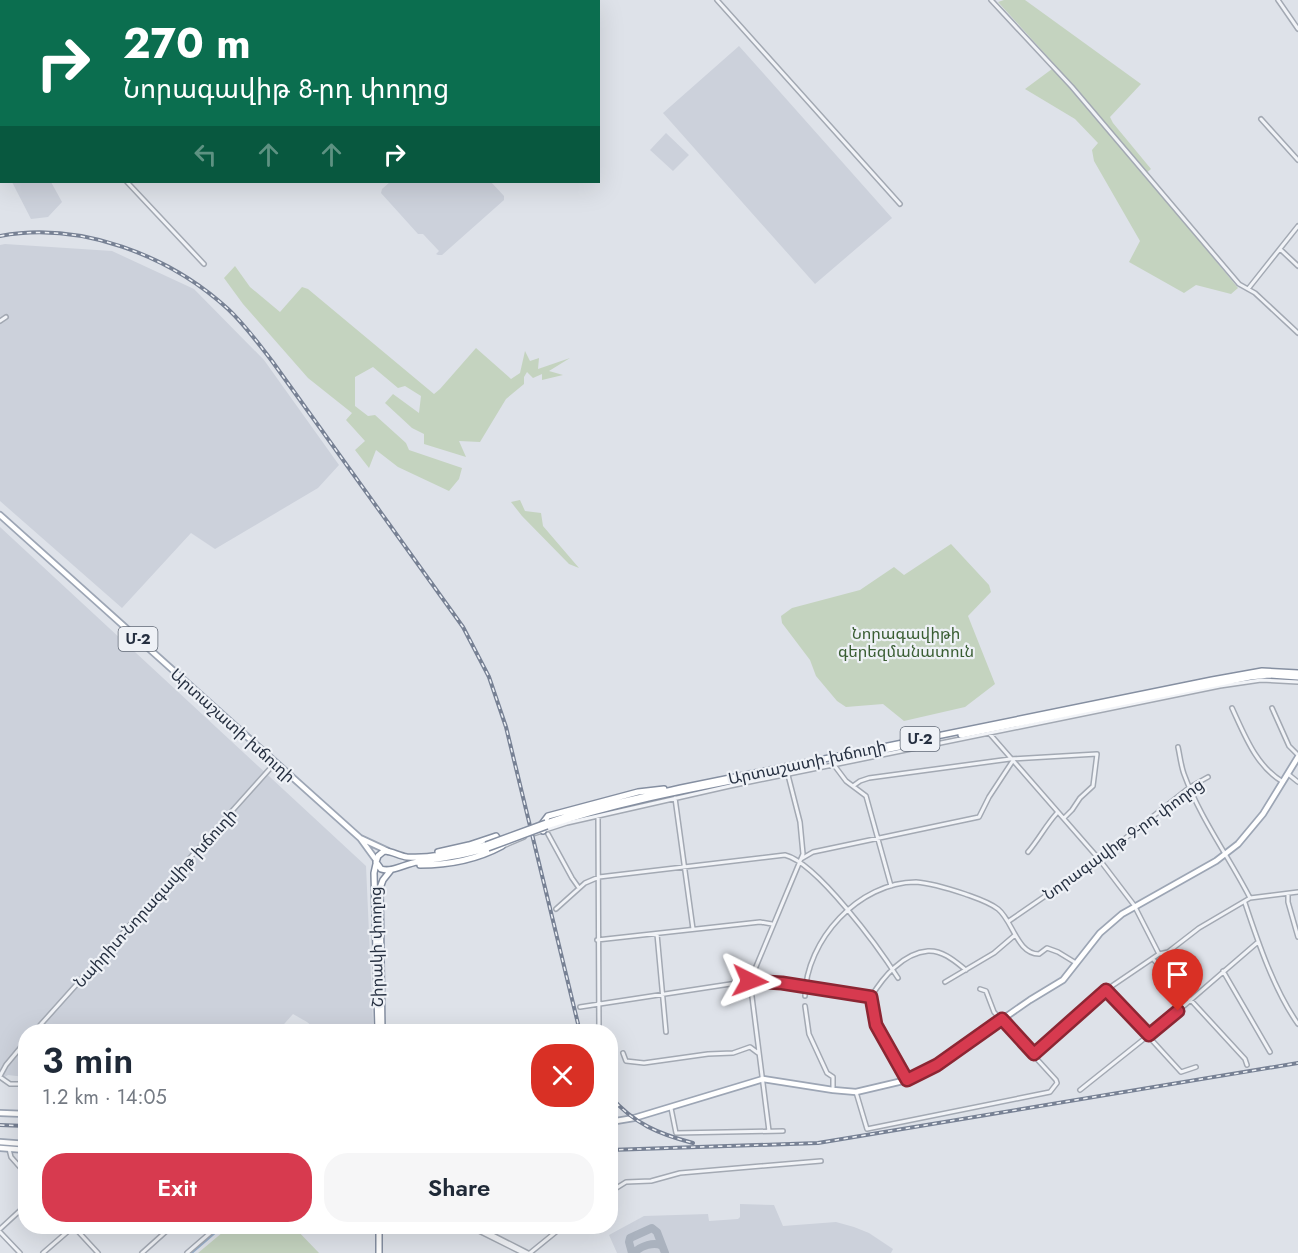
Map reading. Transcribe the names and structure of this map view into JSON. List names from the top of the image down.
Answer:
{
  "streets": {
    "highway": ["Մ-2", "Արտաշատի խճուղի", "Շիրակի փողոց"],
    "street": ["Նորագավիթ 9-րդ փողոց", "Նաիրիտ-Նորագավիթ խճուղի"]
  },
  "crossings": [
    ["Արտաշատի խճուղի", "Նաիրիտ-Նորագավիթ խճուղի"],
    ["Արտաշատի խճուղի", "Շիրակի փողոց"]
  ],
  "parks": ["Նորագավիթի գերեզմանատուն"],
  "page": {
    "turn": ["270 m", "Նորագավիթ 8-րդ փողոց"],
    "heading": ["3 min", "1.2 km · 14:05"],
    "buttons": ["Exit", "Share"]
  }
}
